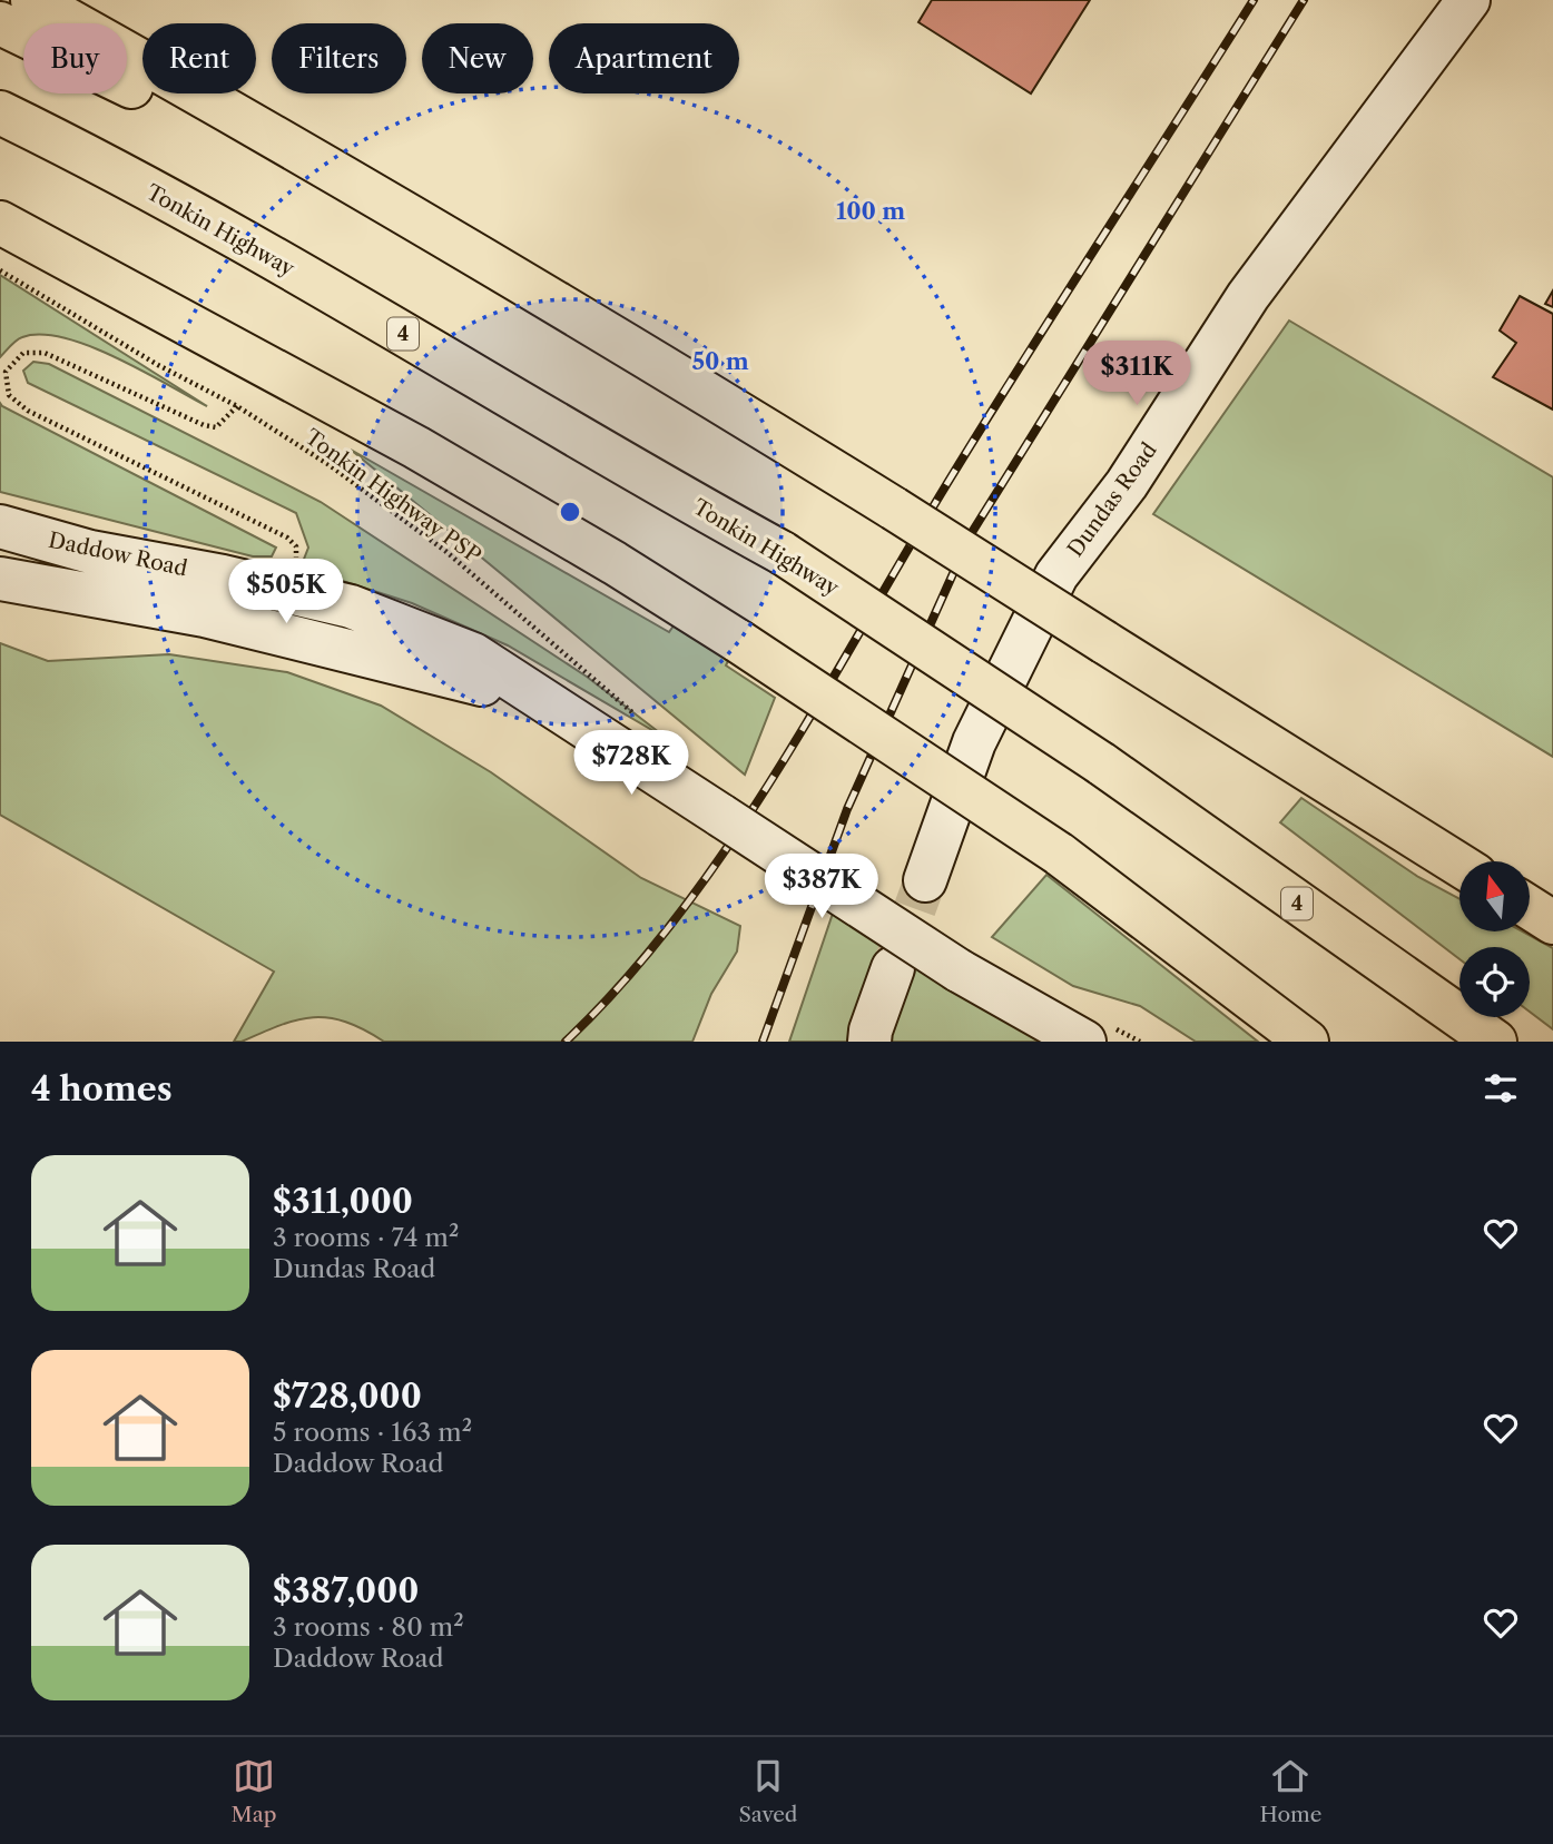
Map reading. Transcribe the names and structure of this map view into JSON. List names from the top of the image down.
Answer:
{
  "streets": {
    "highway": ["Tonkin Highway", "4"],
    "main road": ["Dundas Road", "Daddow Road"],
    "path": ["Tonkin Highway PSP"]
  },
  "north": "top",
  "page": {
    "chip": [
      "Buy",
      "Rent",
      "Filters",
      "New",
      "Apartment"
    ],
    "price": [
      "$311K",
      "$505K",
      "$728K",
      "$387K"
    ],
    "heading": "4 homes",
    "list": [
      {
        "name": "$311,000",
        "note": "3 rooms · 74 m² · Dundas Road"
      },
      {
        "name": "$728,000",
        "note": "5 rooms · 163 m² · Daddow Road"
      },
      {
        "name": "$387,000",
        "note": "3 rooms · 80 m² · Daddow Road"
      }
    ],
    "tabs": ["Map", "Saved", "Home"]
  },
  "rings": ["100 m", "50 m"]
}
